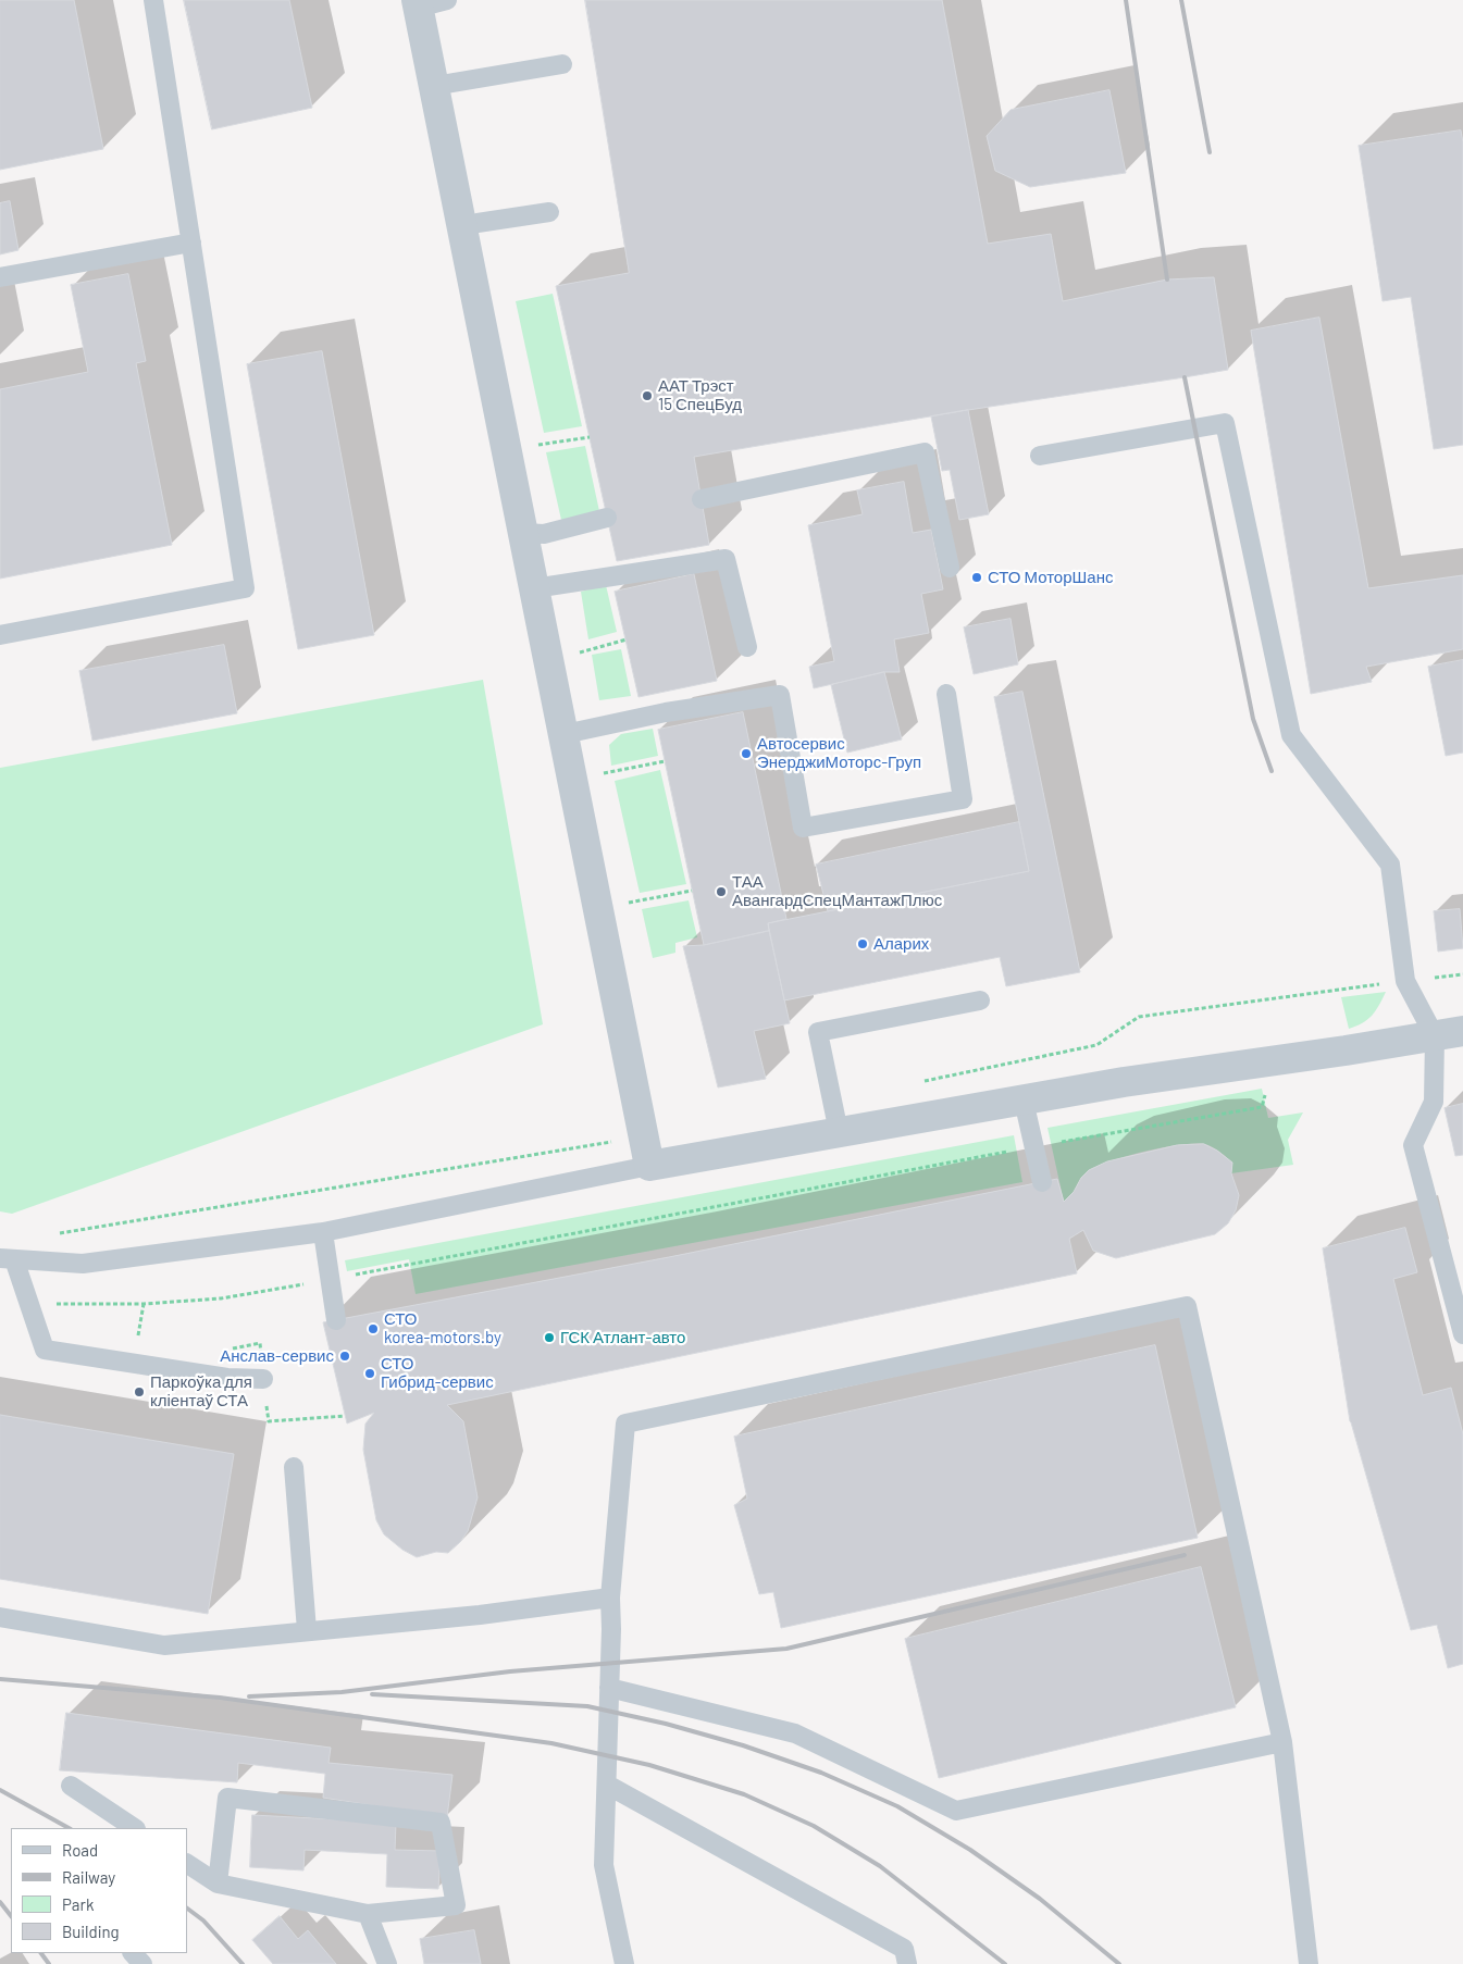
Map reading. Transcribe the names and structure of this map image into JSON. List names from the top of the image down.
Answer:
{
  "places": [
    "ААТ Трэст 15 СпецБуд",
    "СТО МоторШанс",
    "Автосервис ЭнерджиМоторс-Груп",
    "ТАА АвангардСпецМантажПлюс",
    "Аларих",
    "СТО korea-motors.by",
    "ГСК Атлант-авто",
    "Анслав-сервис",
    "СТО Гибрид-сервис",
    "Паркоўка для кліентаў СТА"
  ],
  "legend": [
    "Road",
    "Railway",
    "Park",
    "Building"
  ]
}
